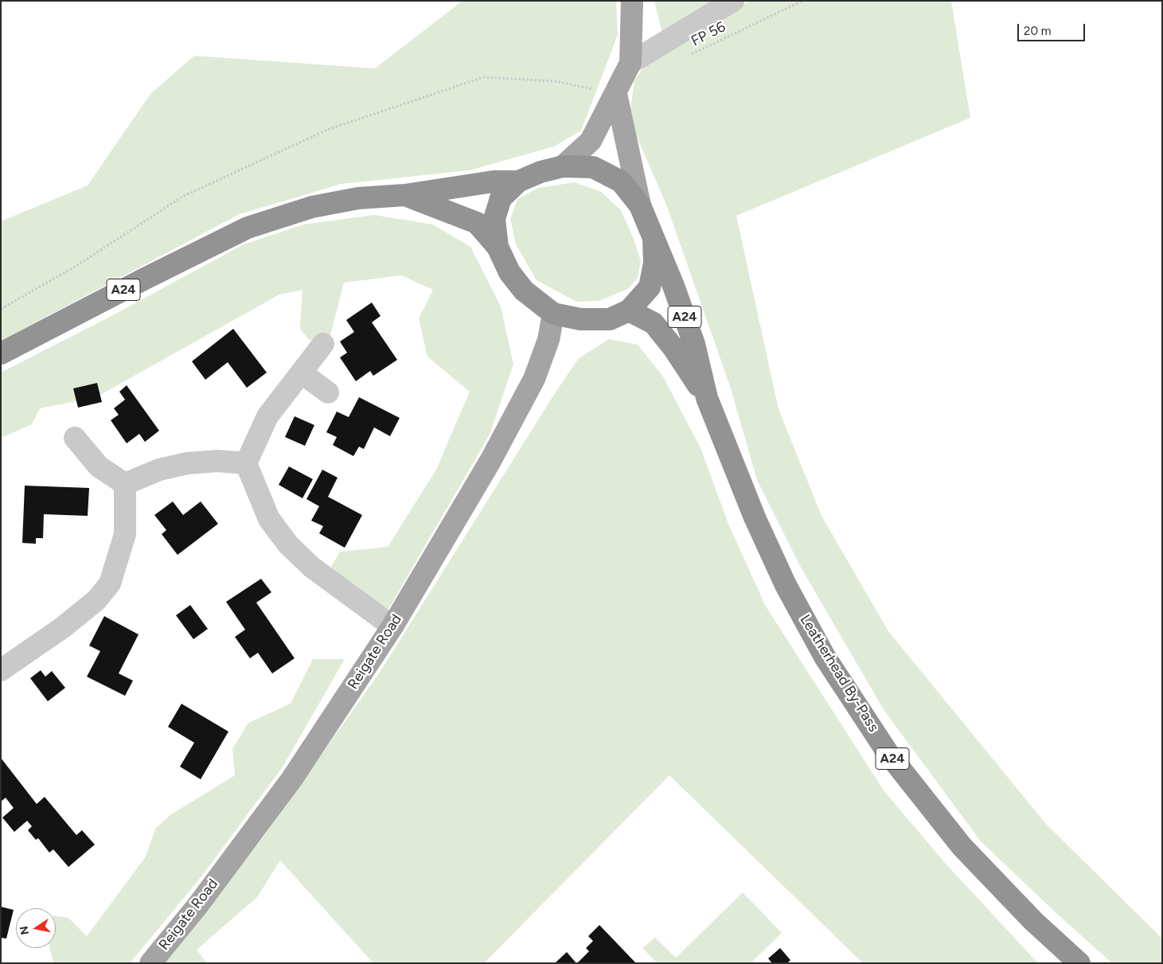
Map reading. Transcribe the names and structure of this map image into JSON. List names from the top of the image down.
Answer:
{
  "streets": {
    "highway": ["A24", "Leatherhead By-Pass"],
    "main road": ["Reigate Road"],
    "path": ["FP 56"]
  },
  "crossings": [
    ["A24", "Leatherhead By-Pass"]
  ],
  "scale_bar": "20 m",
  "north": "left"
}
